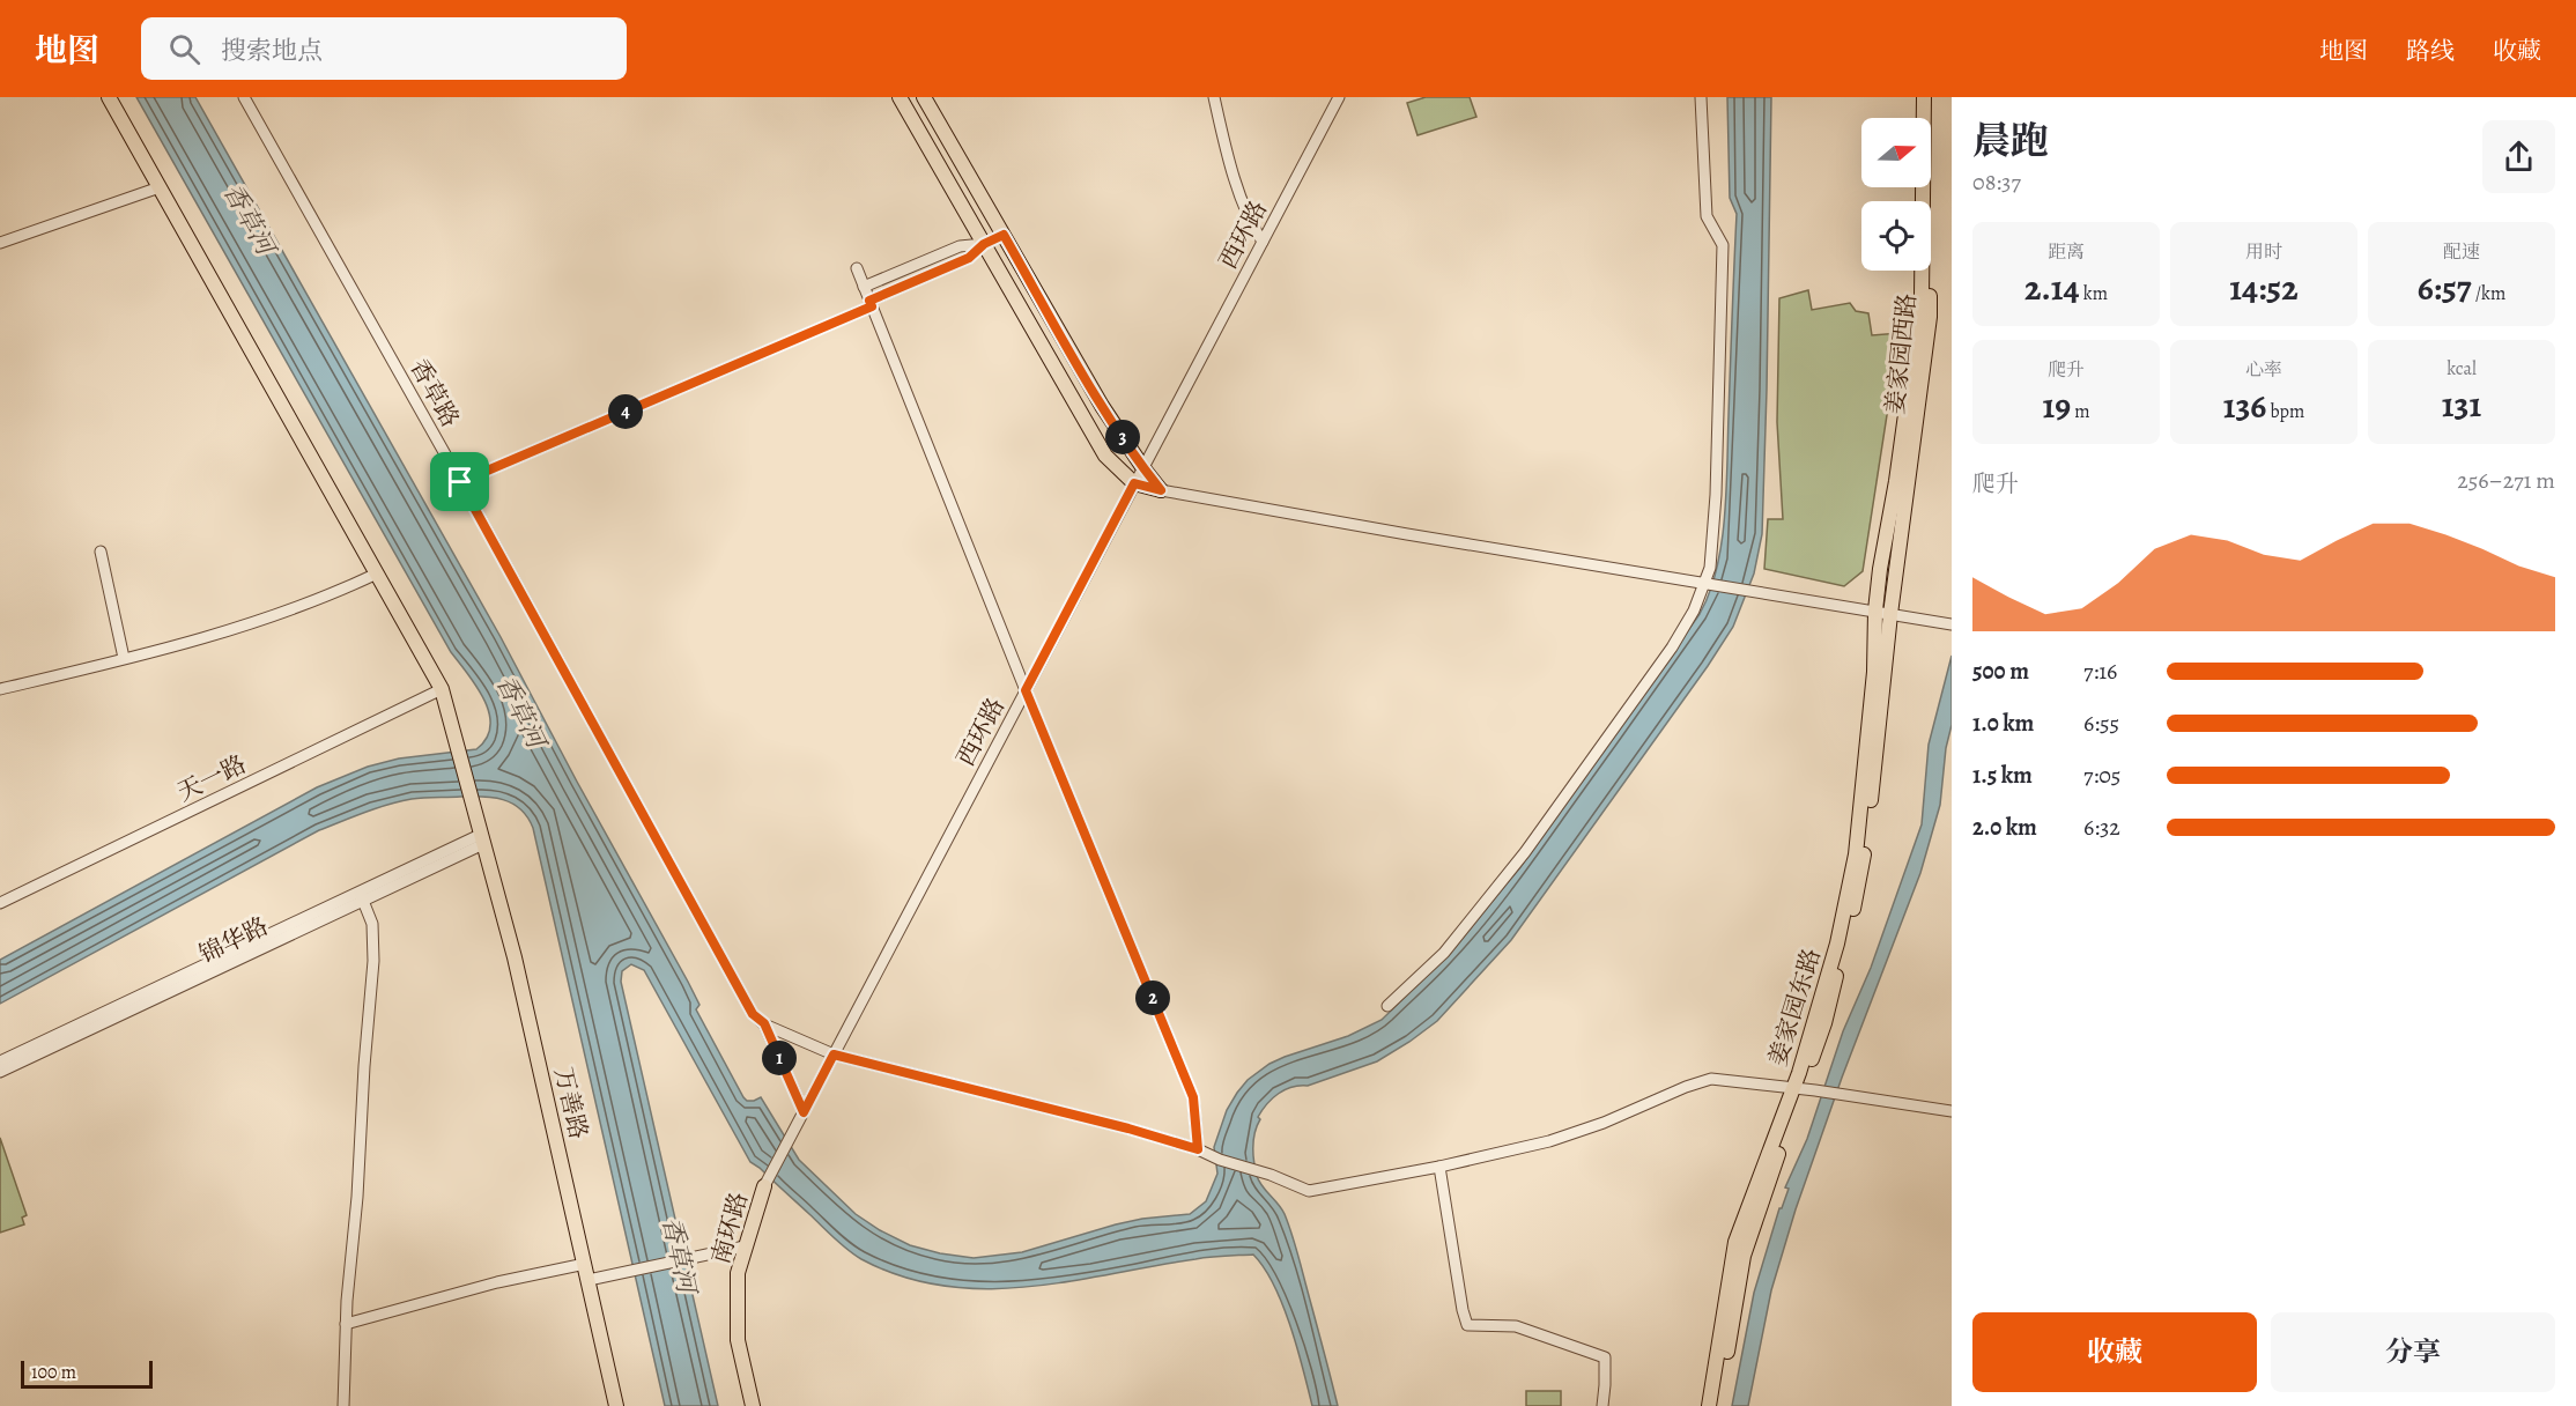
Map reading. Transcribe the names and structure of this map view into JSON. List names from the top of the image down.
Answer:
{
  "streets": {
    "main road": [
      "姜家园西路",
      "姜家园东路",
      "万善路",
      "南环路"
    ],
    "street": [
      "西环路",
      "香草路",
      "天一路",
      "锦华路"
    ]
  },
  "crossings": [
    ["姜家园西路", "姜家园东路"],
    ["天一路", "万善路"],
    ["锦华路", "万善路"]
  ],
  "water": ["香草河"],
  "scale_bar": "100 m",
  "north": "right",
  "page": {
    "header": "地图",
    "search": "搜索地点",
    "nav": ["地图", "路线", "收藏"],
    "heading": ["晨跑", "08:37"],
    "stats": [
      ["距离", "2.14 km"],
      ["用时", "14:52"],
      ["配速", "6:57 /km"],
      ["爬升", "19 m"],
      ["心率", "136 bpm"],
      ["kcal", "131"]
    ],
    "pins": [
      "4",
      "3",
      "2",
      "1"
    ],
    "chart": ["爬升", "256–271 m"],
    "list": [
      {
        "name": "500 m",
        "note": "7:16"
      },
      {
        "name": "1.0 km",
        "note": "6:55"
      },
      {
        "name": "1.5 km",
        "note": "7:05"
      },
      {
        "name": "2.0 km",
        "note": "6:32"
      }
    ],
    "buttons": ["收藏", "分享"],
    "scale": "100 m"
  }
}
